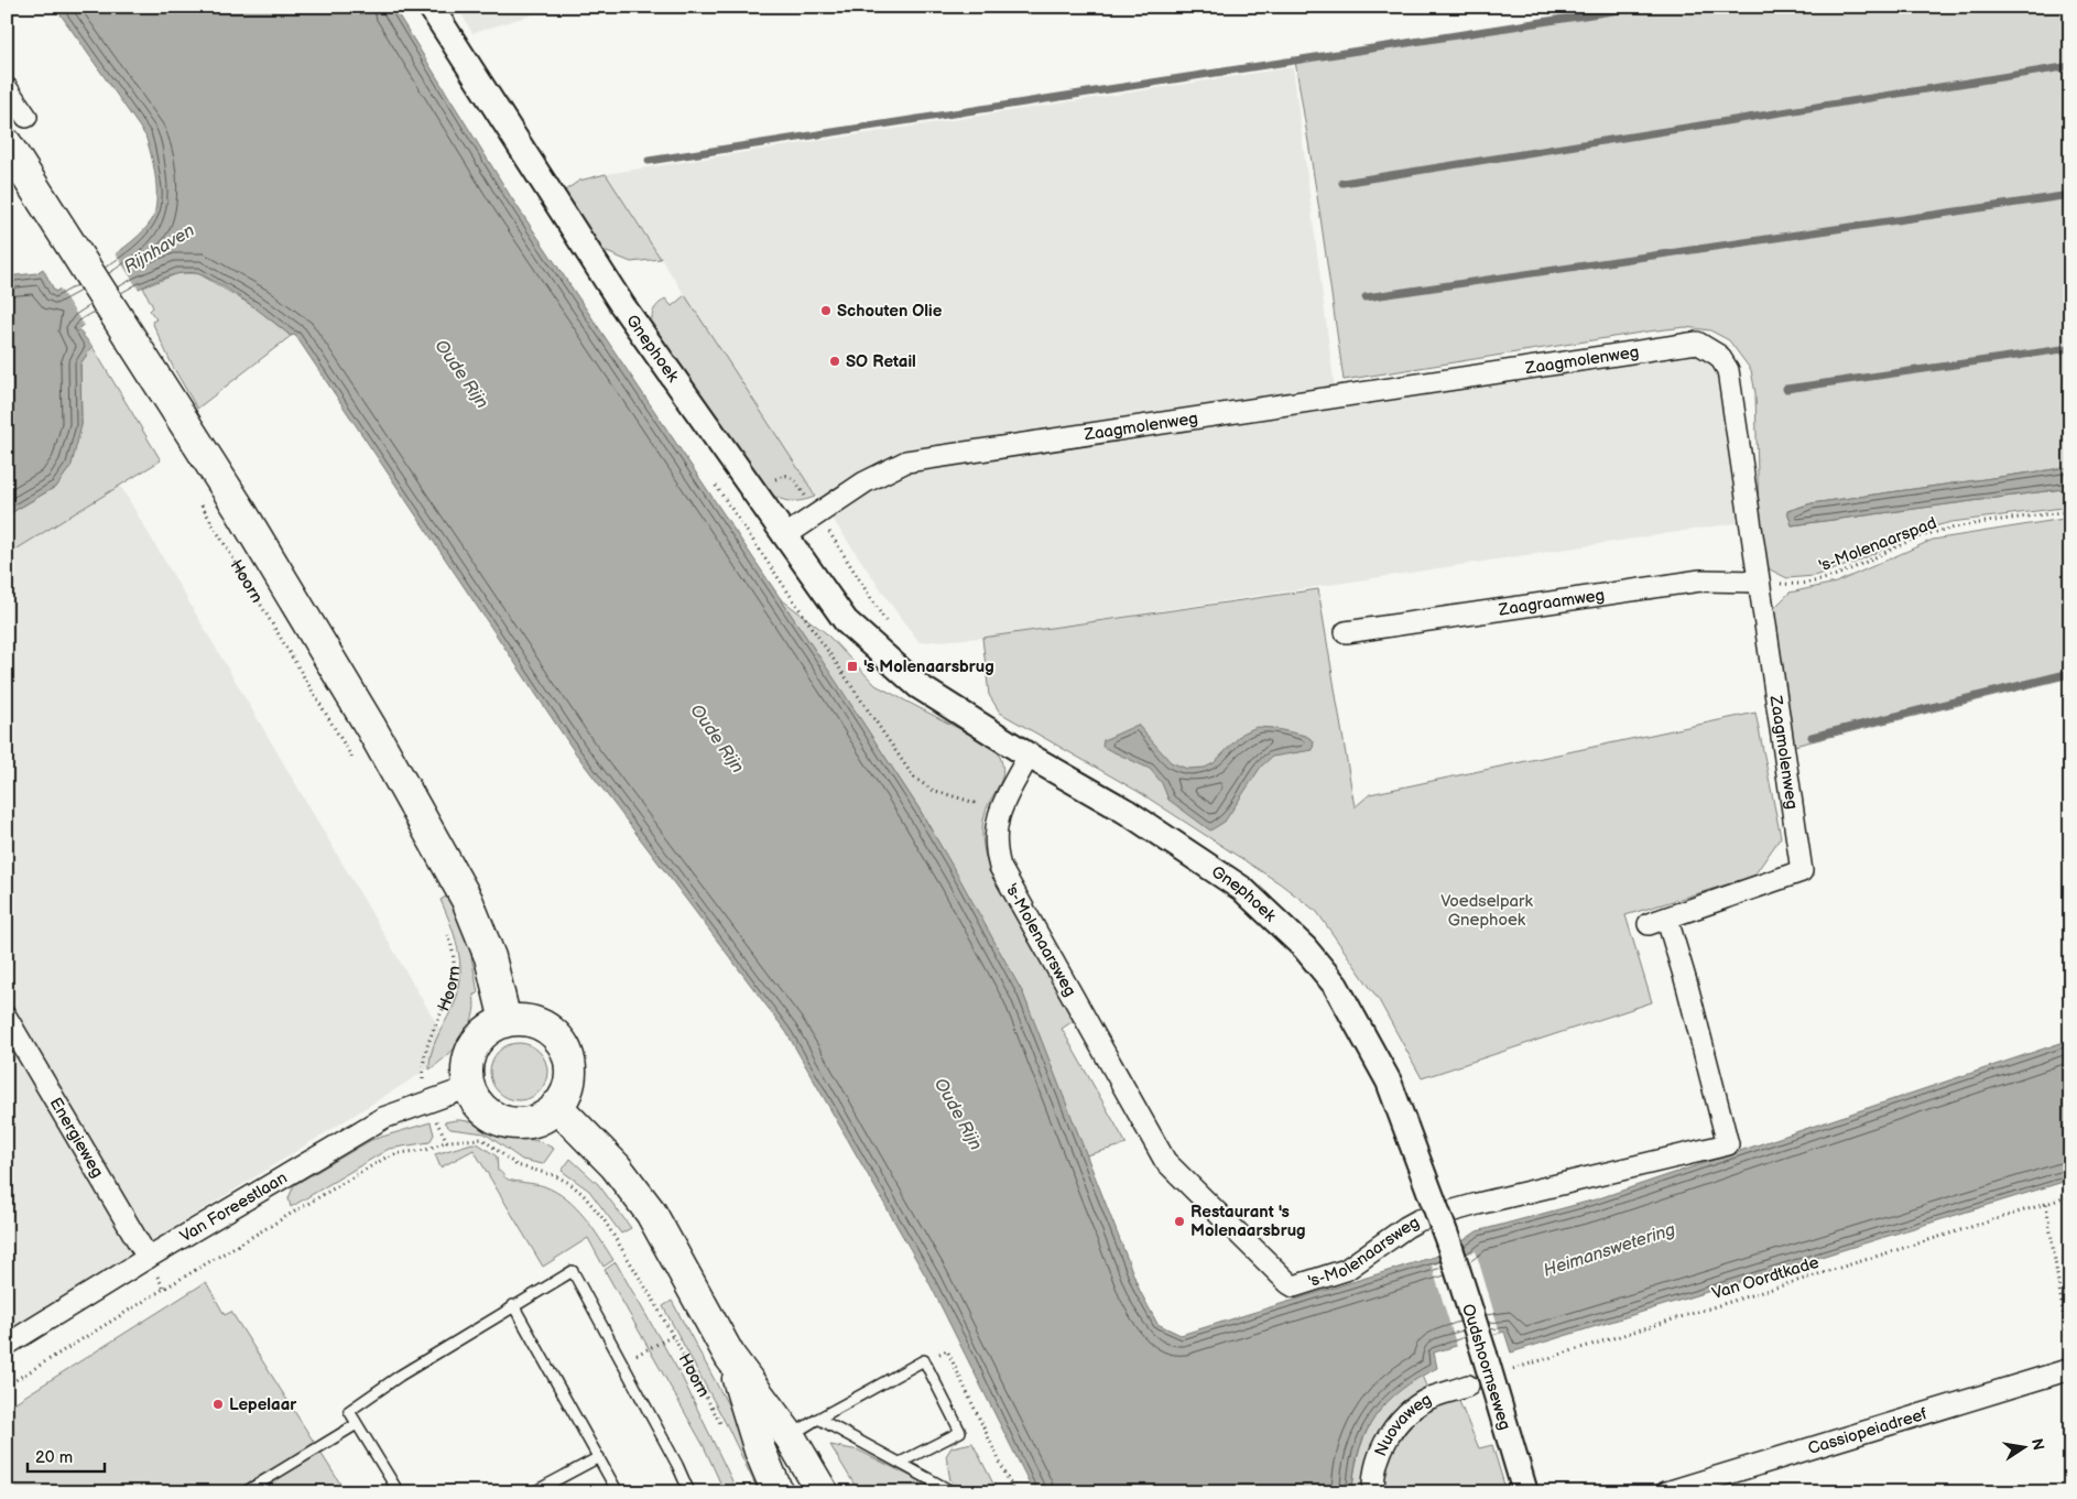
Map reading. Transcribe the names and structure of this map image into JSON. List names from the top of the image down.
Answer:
{
  "streets": {
    "main road": ["Hoorn"],
    "street": [
      "Gnephoek",
      "Zaagmolenweg",
      "Zaagraamweg",
      "'s-Molenaarsweg",
      "Energieweg",
      "Van Foreestlaan",
      "Oudshoornseweg",
      "Nuovaweg",
      "Cassiopeiadreef"
    ],
    "path": ["'s-Molenaarspad", "Van Oordtkade"]
  },
  "crossings": [
    ["Gnephoek", "Zaagmolenweg"],
    ["Gnephoek", "'s-Molenaarsweg"],
    ["Gnephoek", "Oudshoornseweg"],
    ["Zaagmolenweg", "'s-Molenaarspad"],
    ["Zaagmolenweg", "Zaagraamweg"],
    ["Zaagmolenweg", "'s-Molenaarsweg"],
    ["'s-Molenaarspad", "Zaagraamweg"],
    ["Hoorn", "Van Foreestlaan"],
    ["Energieweg", "Van Foreestlaan"],
    ["Van Oordtkade", "Nuovaweg"]
  ],
  "water": ["Rijnhaven", "Oude Rijn", "Heimanswetering"],
  "parks": ["Voedselpark Gnephoek"],
  "places": {
    "other": [
      "Schouten Olie",
      "SO Retail",
      "Restaurant 's Molenaarsbrug",
      "Lepelaar"
    ],
    "transit": ["'s Molenaarsbrug"]
  },
  "scale_bar": "20 m",
  "north": "right"
}
